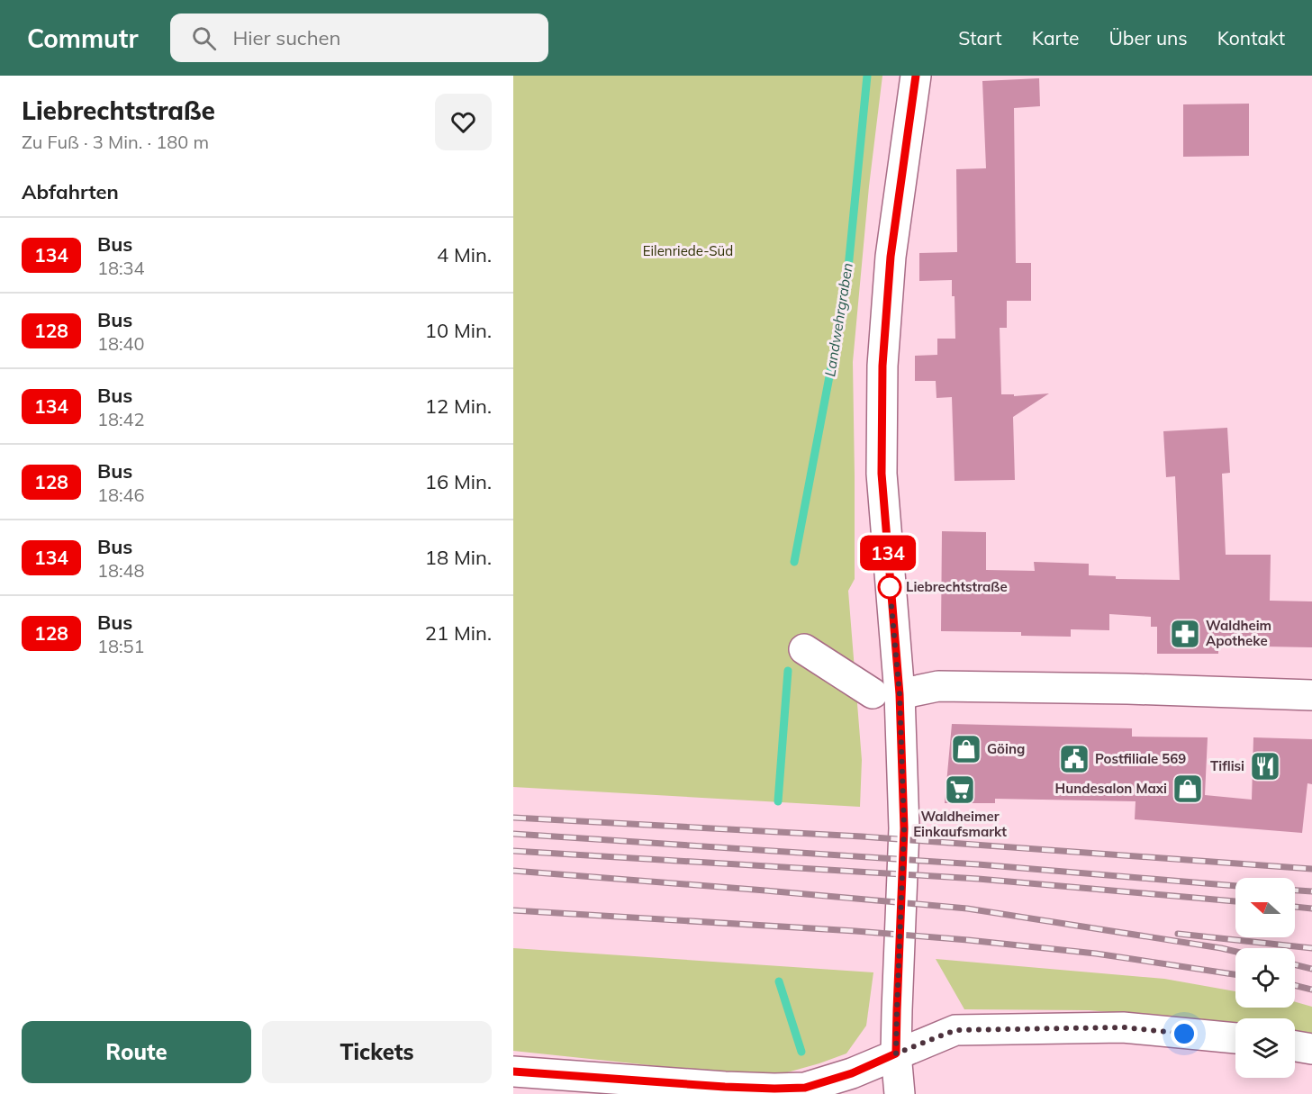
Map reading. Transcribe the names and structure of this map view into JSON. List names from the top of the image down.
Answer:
{
  "water": ["Landwehrgraben"],
  "parks": ["Eilenriede-Süd"],
  "places": {
    "other": ["Liebrechtstraße"],
    "pharmacy": ["Waldheim Apotheke"],
    "shop": ["Göing", "Hundesalon Maxi"],
    "public building": ["Postfiliale 569"],
    "restaurant": ["Tiflisi"],
    "supermarket": ["Waldheimer Einkaufsmarkt"]
  },
  "lines": ["bus line 134"],
  "north": "left",
  "page": {
    "header": "Commutr",
    "search": "Hier suchen",
    "nav": [
      "Start",
      "Karte",
      "Über uns",
      "Kontakt"
    ],
    "heading": [
      ["Liebrechtstraße", "Zu Fuß · 3 Min. · 180 m"],
      "Abfahrten"
    ],
    "on_map": "134",
    "list": [
      {
        "mark": "134",
        "name": "Bus",
        "note": "18:34",
        "value": "4 Min."
      },
      {
        "mark": "128",
        "name": "Bus",
        "note": "18:40",
        "value": "10 Min."
      },
      {
        "mark": "134",
        "name": "Bus",
        "note": "18:42",
        "value": "12 Min."
      },
      {
        "mark": "128",
        "name": "Bus",
        "note": "18:46",
        "value": "16 Min."
      },
      {
        "mark": "134",
        "name": "Bus",
        "note": "18:48",
        "value": "18 Min."
      },
      {
        "mark": "128",
        "name": "Bus",
        "note": "18:51",
        "value": "21 Min."
      }
    ],
    "buttons": ["Route", "Tickets"]
  }
}
